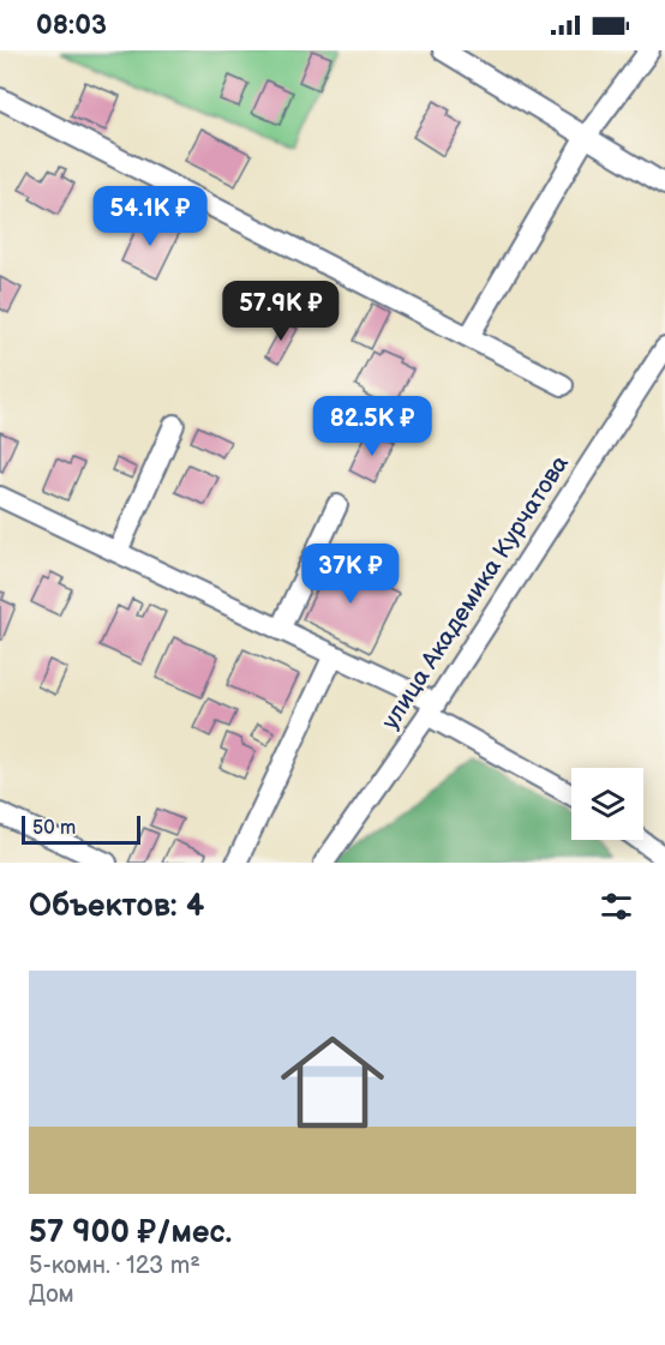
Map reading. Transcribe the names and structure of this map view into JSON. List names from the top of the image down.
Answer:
{
  "streets": {
    "street": ["улица Академика Курчатова"]
  },
  "scale_bar": "50 m",
  "page": {
    "status": "08:03",
    "price": [
      "54.1K ₽",
      "57.9K ₽",
      "82.5K ₽",
      "37K ₽"
    ],
    "scale": "50 m",
    "heading": "Объектов: 4",
    "list": [
      {
        "name": "57 900 ₽/мес.",
        "note": "5-комн. · 123 m² · Дом"
      }
    ]
  }
}
